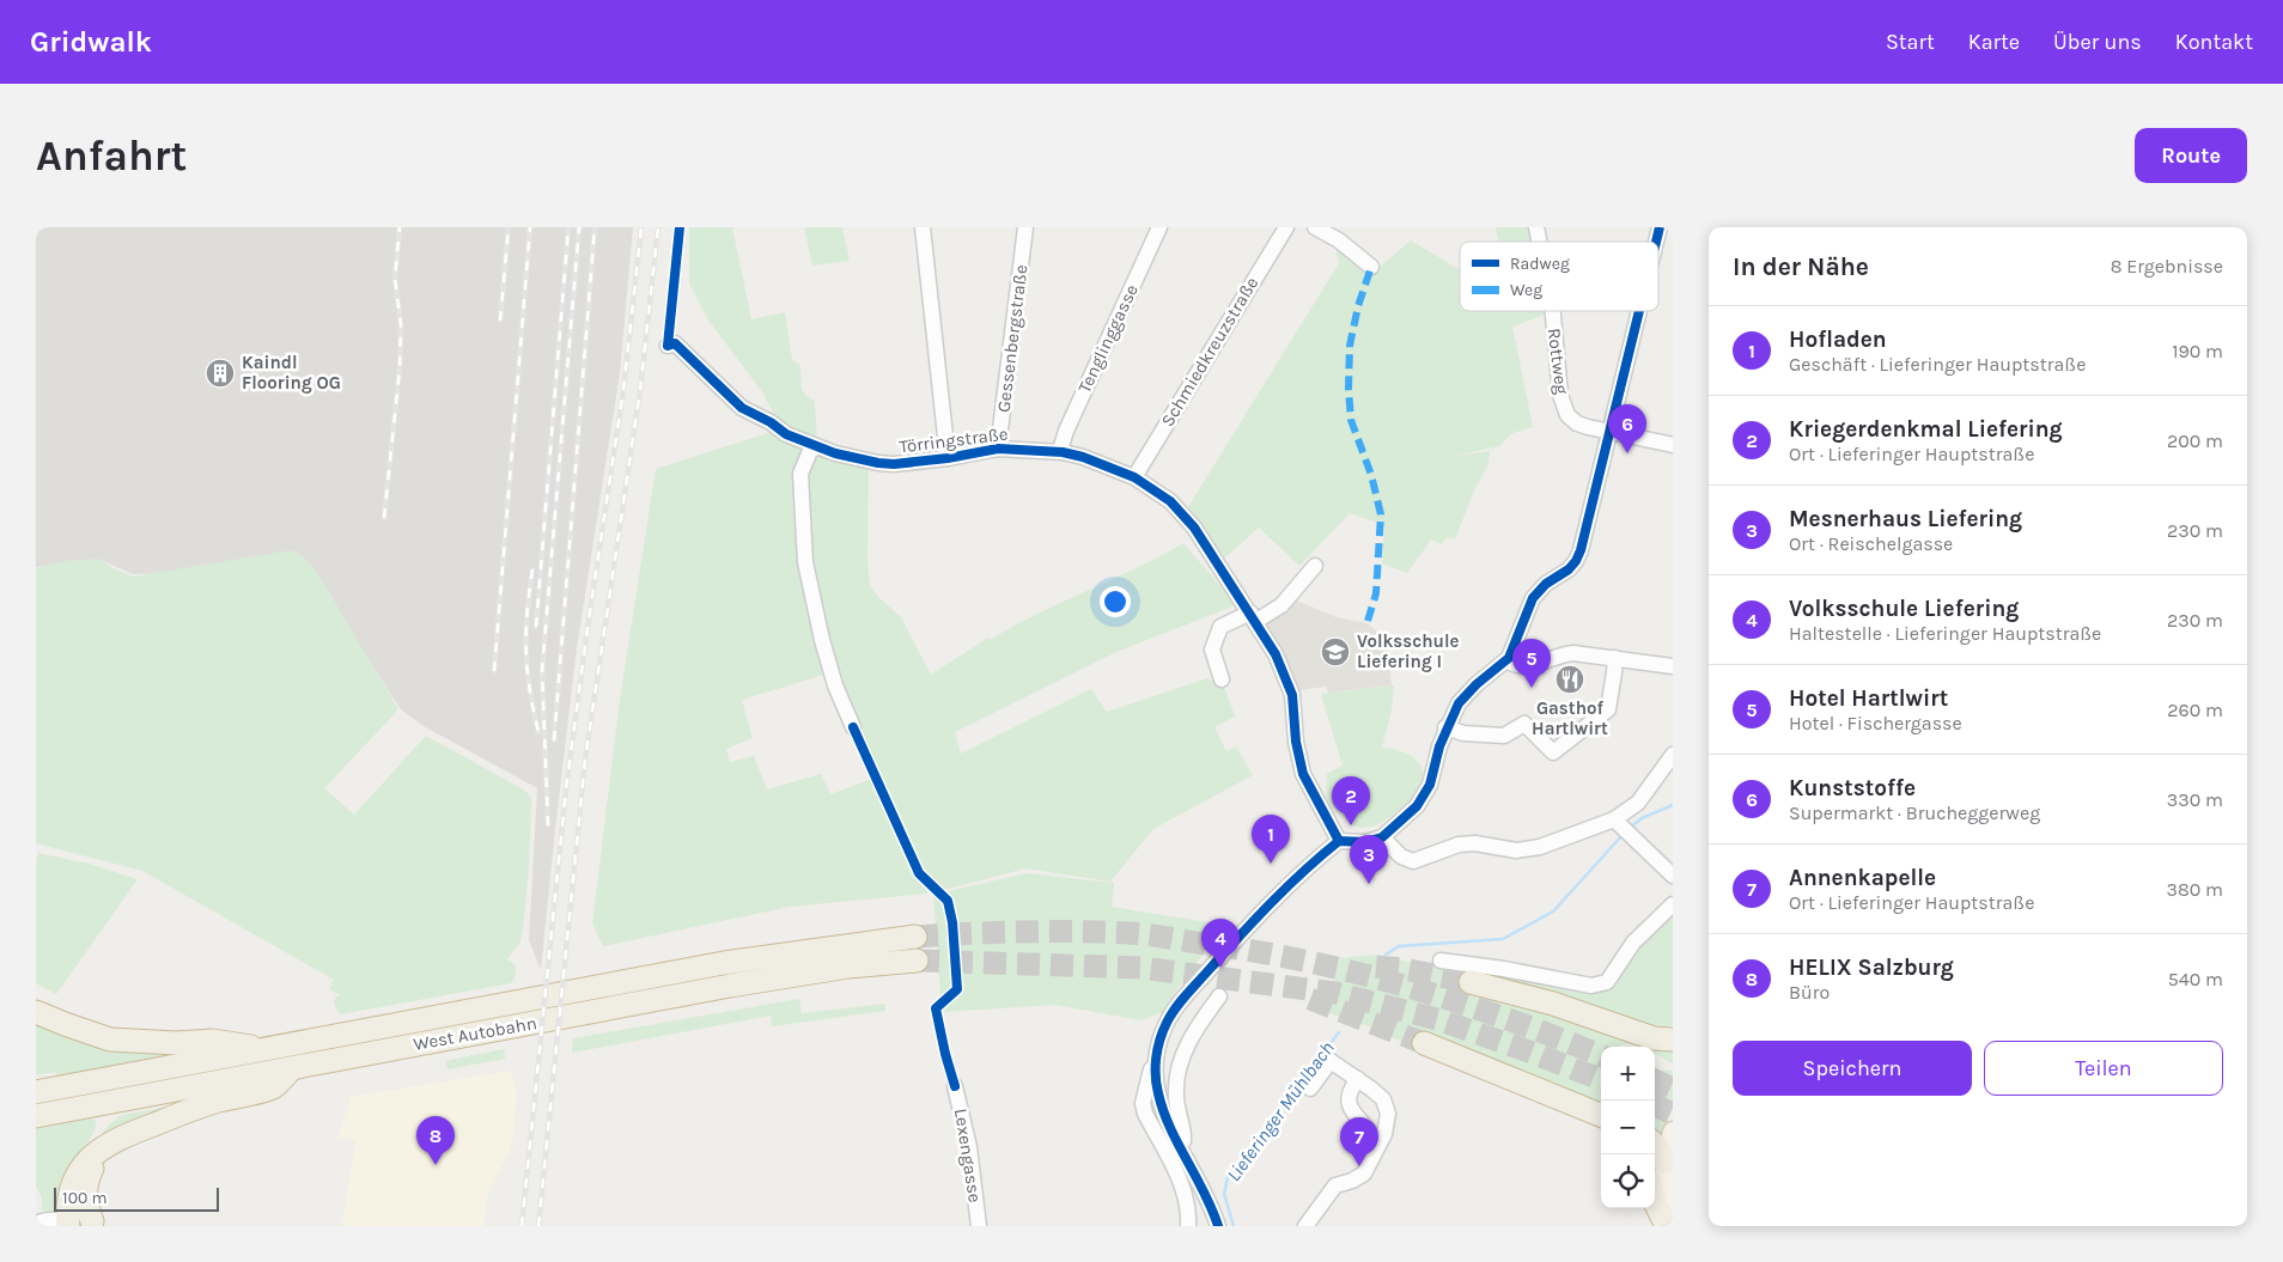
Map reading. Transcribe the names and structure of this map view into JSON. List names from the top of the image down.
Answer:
{
  "streets": {
    "highway": ["West Autobahn"],
    "street": [
      "Gessenbergstraße",
      "Tenglinggasse",
      "Schmiedkreuzstraße",
      "Rottweg",
      "Törringstraße",
      "Lexengasse"
    ]
  },
  "crossings": [
    ["Gessenbergstraße", "Törringstraße"],
    ["Tenglinggasse", "Törringstraße"],
    ["Schmiedkreuzstraße", "Törringstraße"]
  ],
  "water": ["Lieferinger Mühlbach"],
  "places": {
    "building": ["Kaindl Flooring OG"],
    "school or university": ["Volksschule Liefering I"],
    "restaurant": ["Gasthof Hartlwirt"]
  },
  "legend": ["Radweg", "Weg"],
  "scale_bar": "100 m",
  "page": {
    "header": "Gridwalk",
    "nav": [
      "Start",
      "Karte",
      "Über uns",
      "Kontakt"
    ],
    "buttons": [
      "Route",
      ["Speichern", "Teilen"]
    ],
    "title": "Anfahrt",
    "heading": ["In der Nähe", "8 Ergebnisse"],
    "list": [
      {
        "mark": "1",
        "name": "Hofladen",
        "note": "Geschäft · Lieferinger Hauptstraße",
        "value": "190 m"
      },
      {
        "mark": "2",
        "name": "Kriegerdenkmal Liefering",
        "note": "Ort · Lieferinger Hauptstraße",
        "value": "200 m"
      },
      {
        "mark": "3",
        "name": "Mesnerhaus Liefering",
        "note": "Ort · Reischelgasse",
        "value": "230 m"
      },
      {
        "mark": "4",
        "name": "Volksschule Liefering",
        "note": "Haltestelle · Lieferinger Hauptstraße",
        "value": "230 m"
      },
      {
        "mark": "5",
        "name": "Hotel Hartlwirt",
        "note": "Hotel · Fischergasse",
        "value": "260 m"
      },
      {
        "mark": "6",
        "name": "Kunststoffe",
        "note": "Supermarkt · Brucheggerweg",
        "value": "330 m"
      },
      {
        "mark": "7",
        "name": "Annenkapelle",
        "note": "Ort · Lieferinger Hauptstraße",
        "value": "380 m"
      },
      {
        "mark": "8",
        "name": "HELIX Salzburg",
        "note": "Büro",
        "value": "540 m"
      }
    ],
    "pins": [
      "6",
      "5",
      "2",
      "1",
      "3",
      "4",
      "8",
      "7"
    ],
    "map_buttons": ["+", "−"],
    "scale": "100 m"
  }
}
